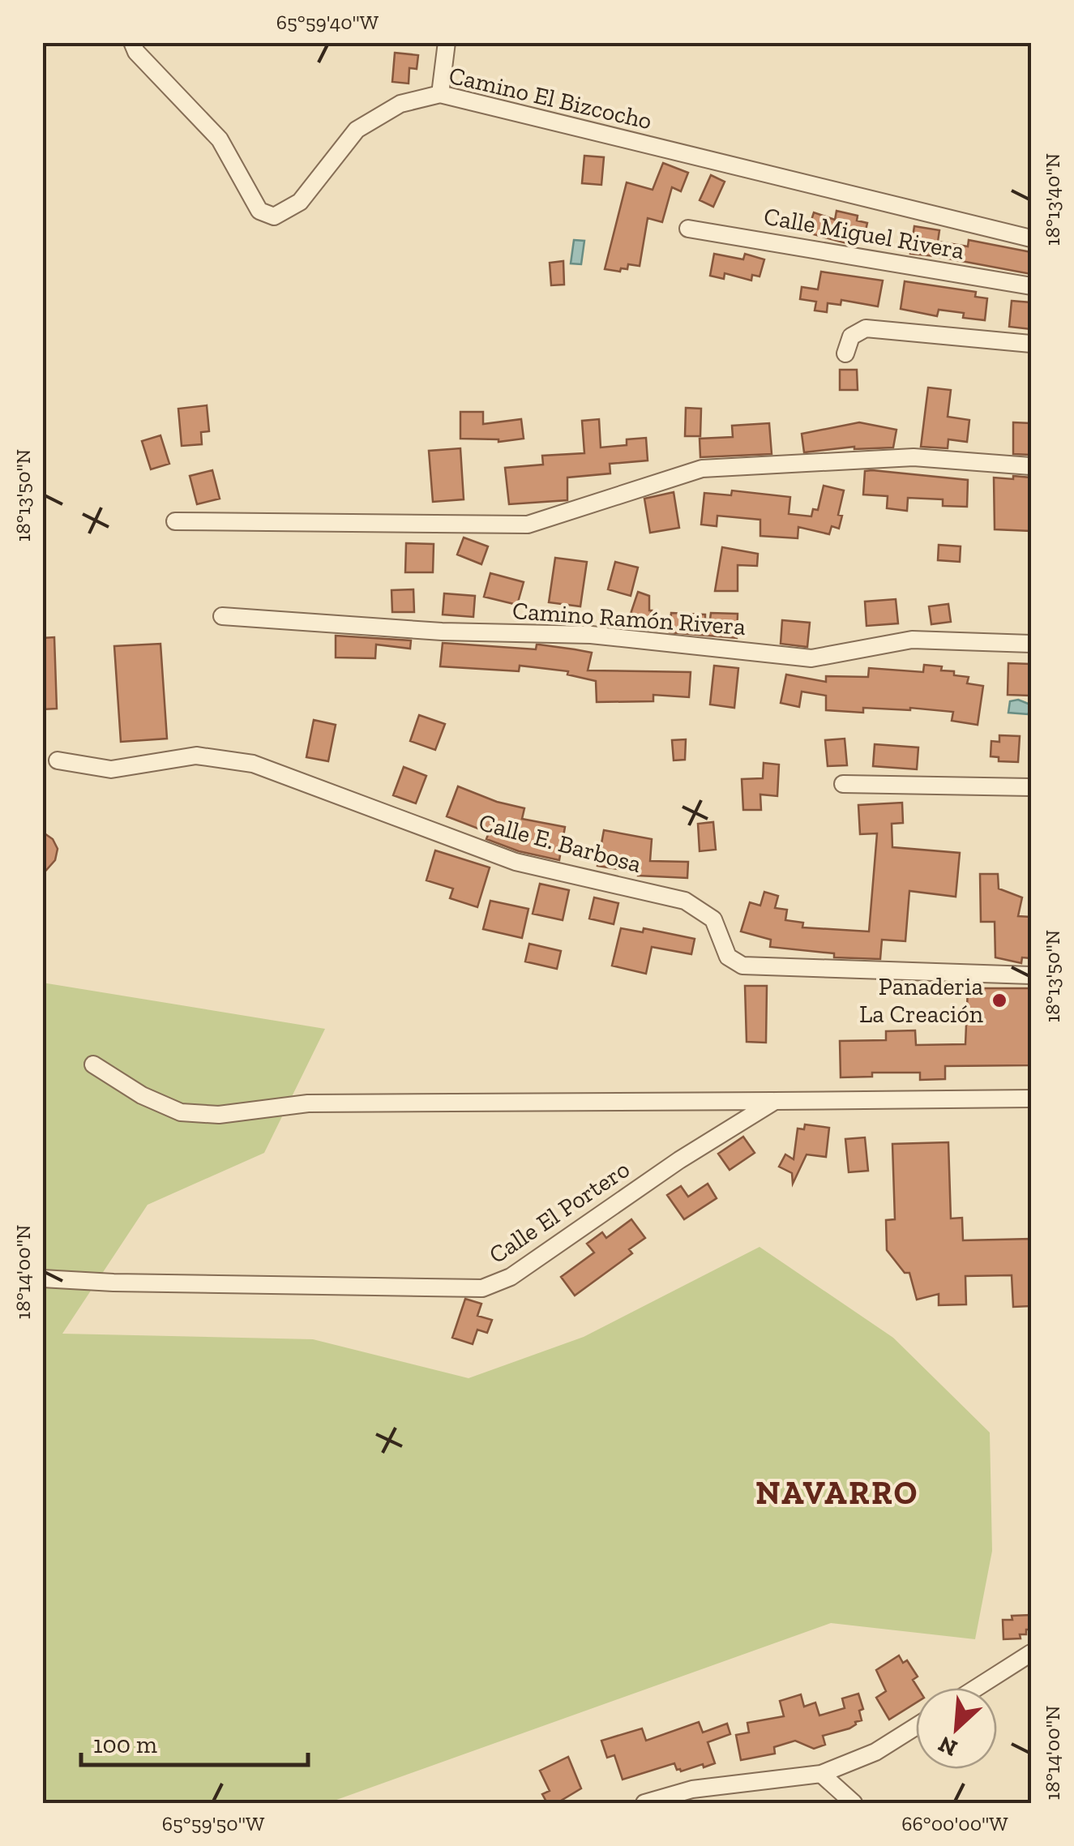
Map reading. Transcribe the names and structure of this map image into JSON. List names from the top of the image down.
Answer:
{
  "streets": {
    "street": [
      "Camino El Bizcocho",
      "Calle Miguel Rivera",
      "Camino Ramón Rivera",
      "Calle E. Barbosa",
      "Calle El Portero"
    ]
  },
  "districts": ["NAVARRO"],
  "places": ["Panaderia La Creación"],
  "scale_bar": "100 m",
  "north": "bottom left",
  "coordinates": [
    "65°59'40\"W",
    "18°13'40\"N",
    "18°13'50\"N",
    "18°14'00\"N",
    "65°59'50\"W",
    "66°00'00\"W"
  ]
}
